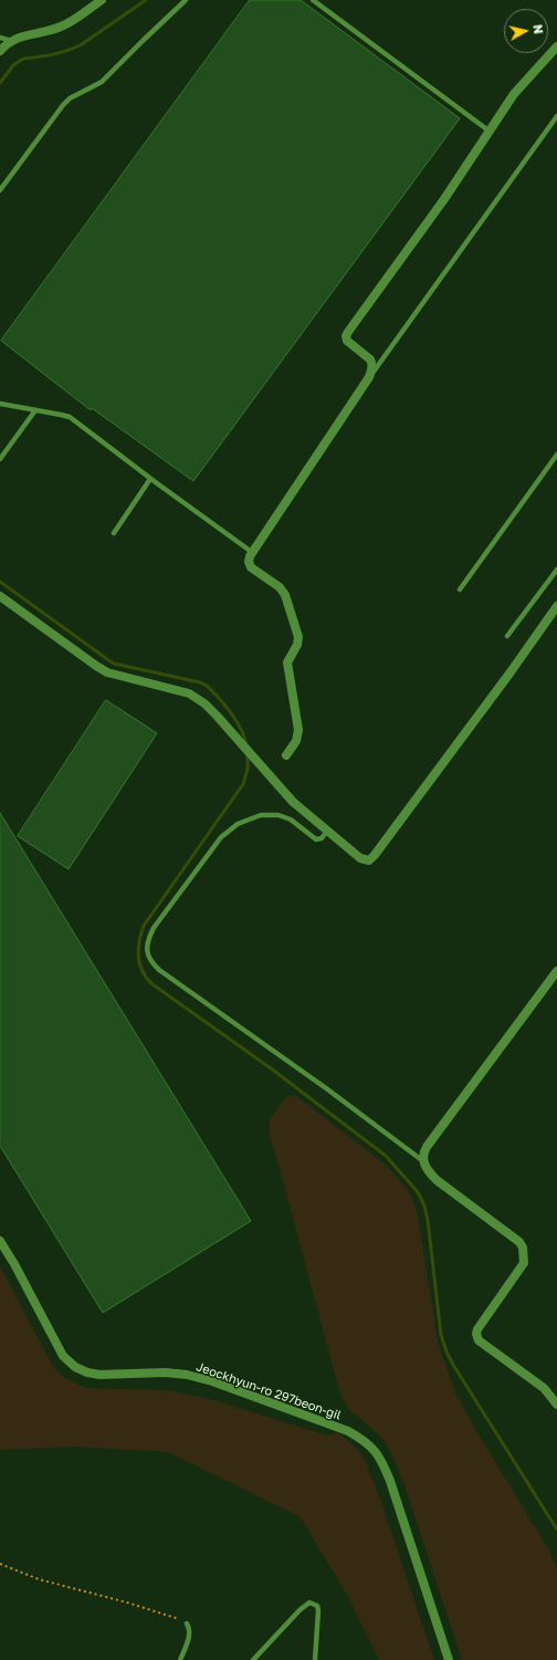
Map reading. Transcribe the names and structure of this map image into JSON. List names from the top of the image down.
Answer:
{
  "streets": {
    "street": ["Jeockhyun-ro 297beon-gil"]
  },
  "north": "right"
}
